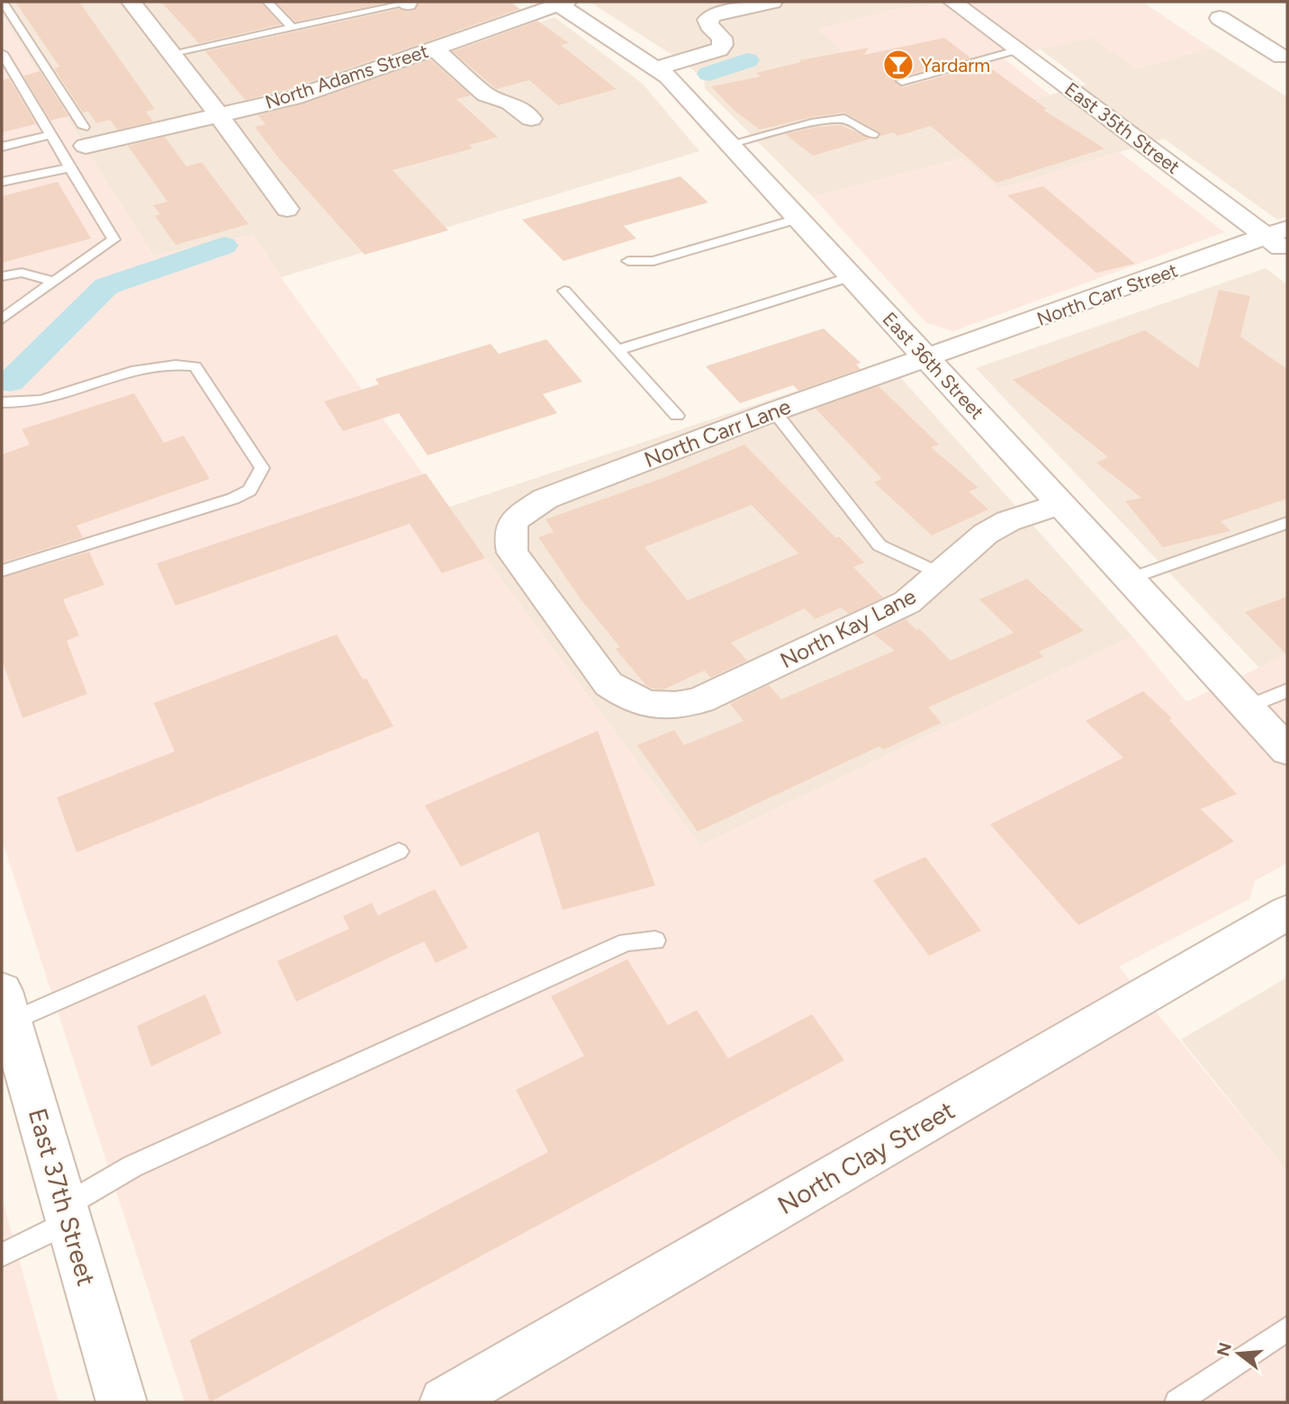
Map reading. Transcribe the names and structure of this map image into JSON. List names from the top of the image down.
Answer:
{
  "streets": {
    "street": [
      "North Adams Street",
      "East 35th Street",
      "North Carr Street",
      "East 36th Street",
      "North Carr Lane",
      "North Kay Lane",
      "North Clay Street",
      "East 37th Street"
    ]
  },
  "crossings": [
    ["North Adams Street", "East 36th Street"],
    ["East 35th Street", "North Carr Street"],
    ["North Carr Street", "East 36th Street"],
    ["North Carr Street", "North Carr Lane"],
    ["East 36th Street", "North Carr Lane"],
    ["East 36th Street", "North Kay Lane"],
    ["North Carr Lane", "North Kay Lane"]
  ],
  "places": {
    "bar": ["Yardarm"]
  },
  "north": "left"
}
